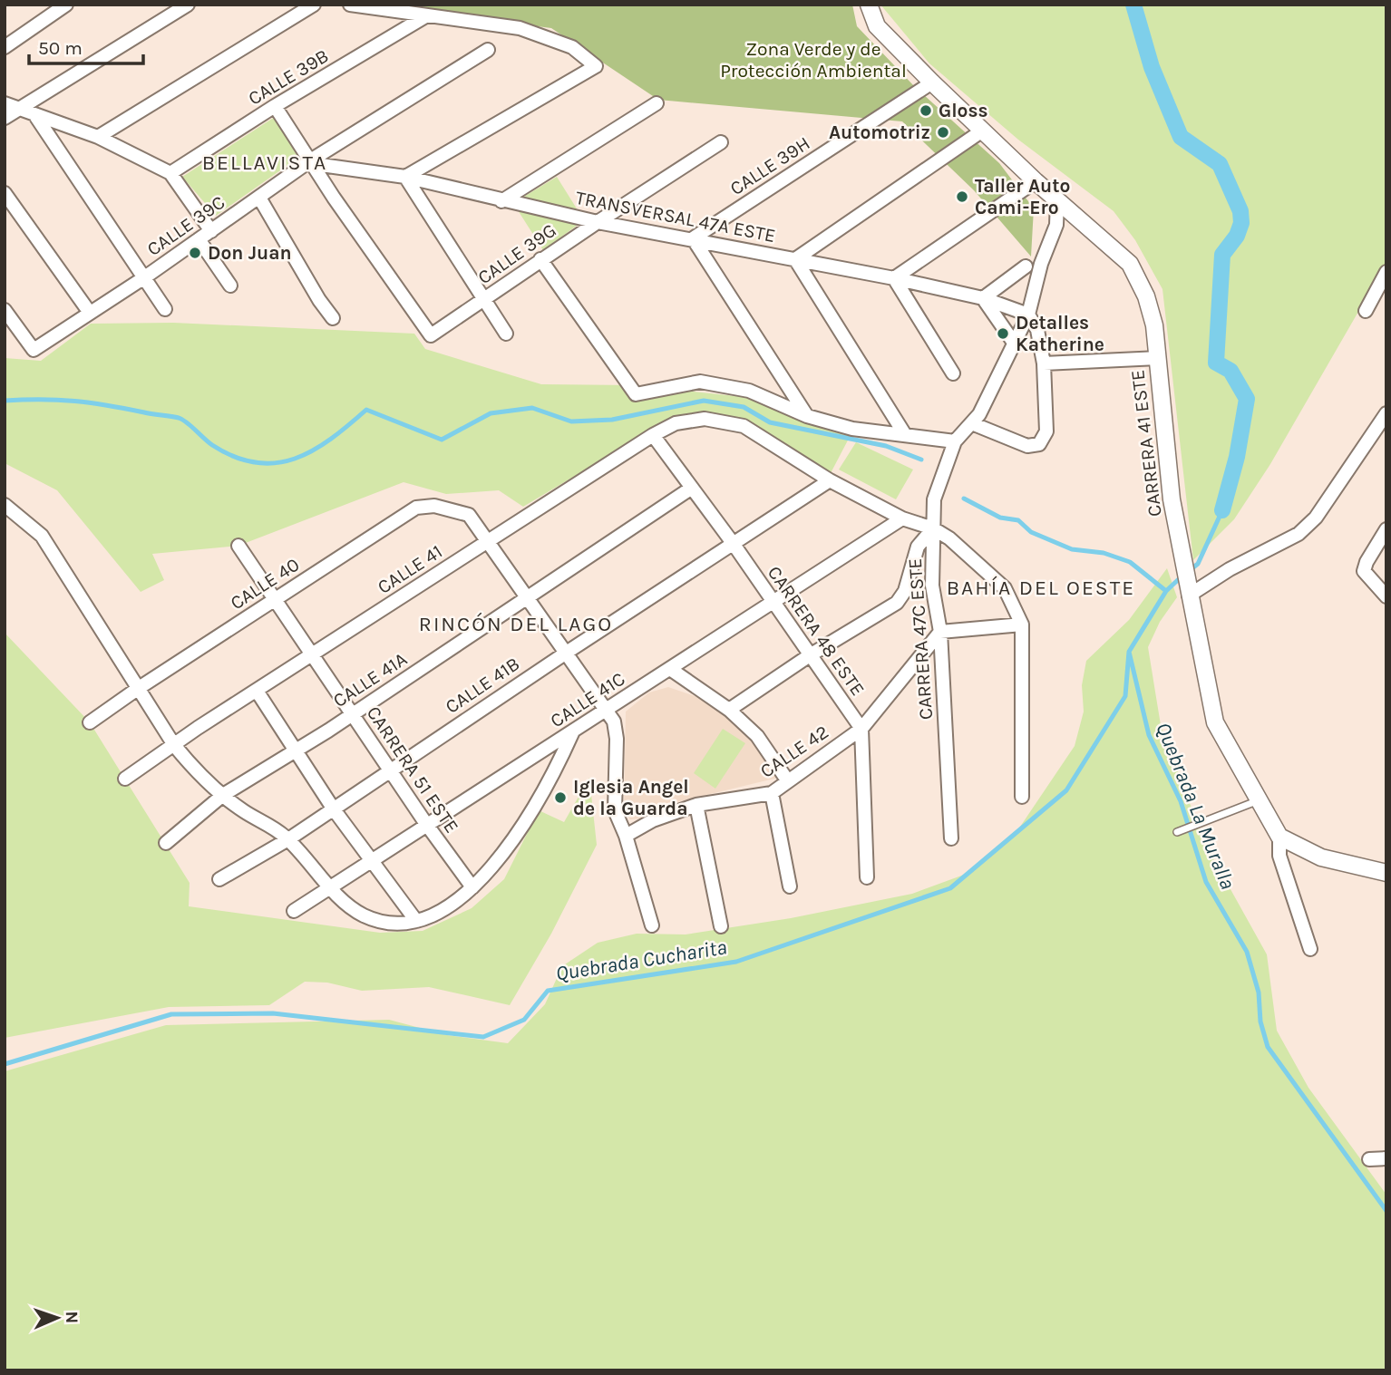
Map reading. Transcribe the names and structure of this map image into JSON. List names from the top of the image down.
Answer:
{
  "streets": {
    "street": [
      "CALLE 39B",
      "CALLE 39H",
      "TRANSVERSAL 47A ESTE",
      "CALLE 39C",
      "CALLE 39G",
      "CARRERA 41 ESTE",
      "CALLE 41",
      "CALLE 40",
      "CARRERA 48 ESTE",
      "CARRERA 47C ESTE",
      "CALLE 41A",
      "CALLE 41B",
      "CALLE 41C",
      "CALLE 42",
      "CARRERA 51 ESTE"
    ]
  },
  "crossings": [
    ["CALLE 39H", "TRANSVERSAL 47A ESTE"],
    ["CALLE 39H", "CARRERA 41 ESTE"],
    ["TRANSVERSAL 47A ESTE", "CALLE 39C"],
    ["TRANSVERSAL 47A ESTE", "CALLE 39G"],
    ["CALLE 39C", "CALLE 39G"],
    ["CALLE 41", "CALLE 40"],
    ["CALLE 41", "CARRERA 48 ESTE"],
    ["CALLE 41", "CALLE 41B"],
    ["CALLE 41", "CARRERA 51 ESTE"],
    ["CALLE 40", "CARRERA 51 ESTE"],
    ["CARRERA 48 ESTE", "CALLE 41A"],
    ["CARRERA 48 ESTE", "CALLE 41B"],
    ["CARRERA 48 ESTE", "CALLE 41C"],
    ["CARRERA 48 ESTE", "CALLE 42"],
    ["CARRERA 47C ESTE", "CALLE 42"],
    ["CALLE 41A", "CARRERA 51 ESTE"],
    ["CALLE 41B", "CARRERA 51 ESTE"],
    ["CALLE 41C", "CARRERA 51 ESTE"]
  ],
  "districts": ["BELLAVISTA", "BAHÍA DEL OESTE", "RINCÓN DEL LAGO"],
  "water": ["Quebrada La Muralla", "Quebrada Cucharita"],
  "parks": ["Zona Verde y de Protección Ambiental"],
  "places": [
    "Gloss",
    "Automotriz",
    "Taller Auto Cami-Ero",
    "Don Juan",
    "Detalles Katherine",
    "Iglesia Angel de la Guarda"
  ],
  "scale_bar": "50 m",
  "north": "right"
}
